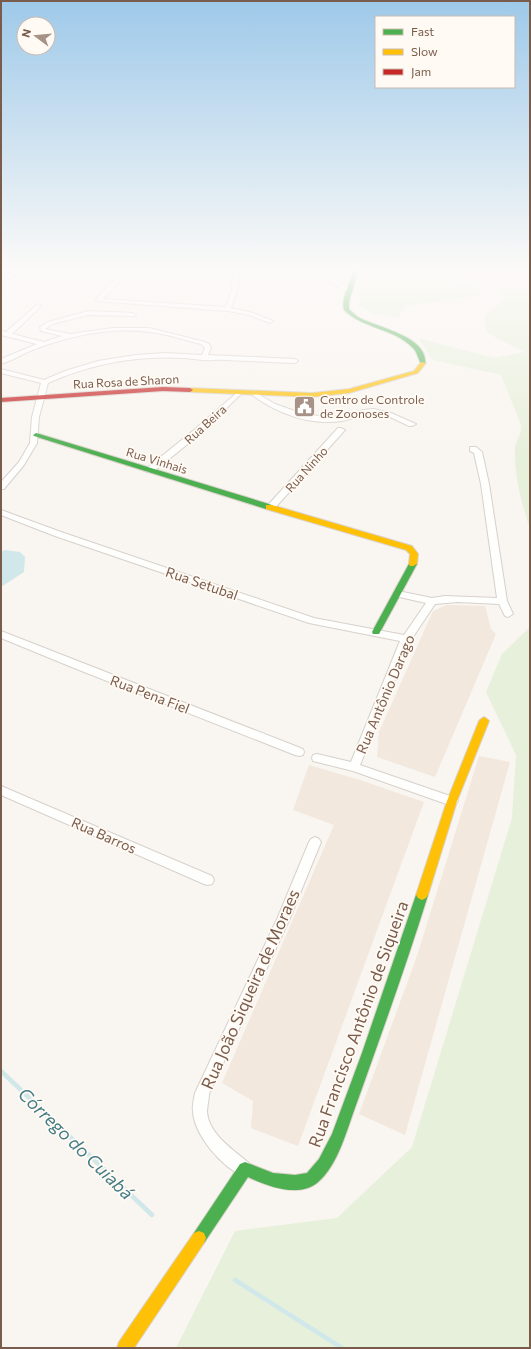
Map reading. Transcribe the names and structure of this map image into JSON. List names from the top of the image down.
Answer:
{
  "streets": {
    "street": [
      "Rua Rosa de Sharon",
      "Rua Beira",
      "Rua Vinhais",
      "Rua Ninho",
      "Rua Setubal",
      "Rua Pena Fiel",
      "Rua Antônio Darago",
      "Rua Barros",
      "Rua João Siqueira de Moraes",
      "Rua Francisco Antônio de Siqueira"
    ]
  },
  "crossings": [
    ["Rua Rosa de Sharon", "Rua Beira"],
    ["Rua Beira", "Rua Vinhais"],
    ["Rua Vinhais", "Rua Ninho"],
    ["Rua Setubal", "Rua Antônio Darago"],
    ["Rua João Siqueira de Moraes", "Rua Francisco Antônio de Siqueira"]
  ],
  "water": ["Córrego do Cuiabá"],
  "places": {
    "public building": ["Centro de Controle de Zoonoses"]
  },
  "legend": ["Fast", "Slow", "Jam"],
  "north": "left"
}
